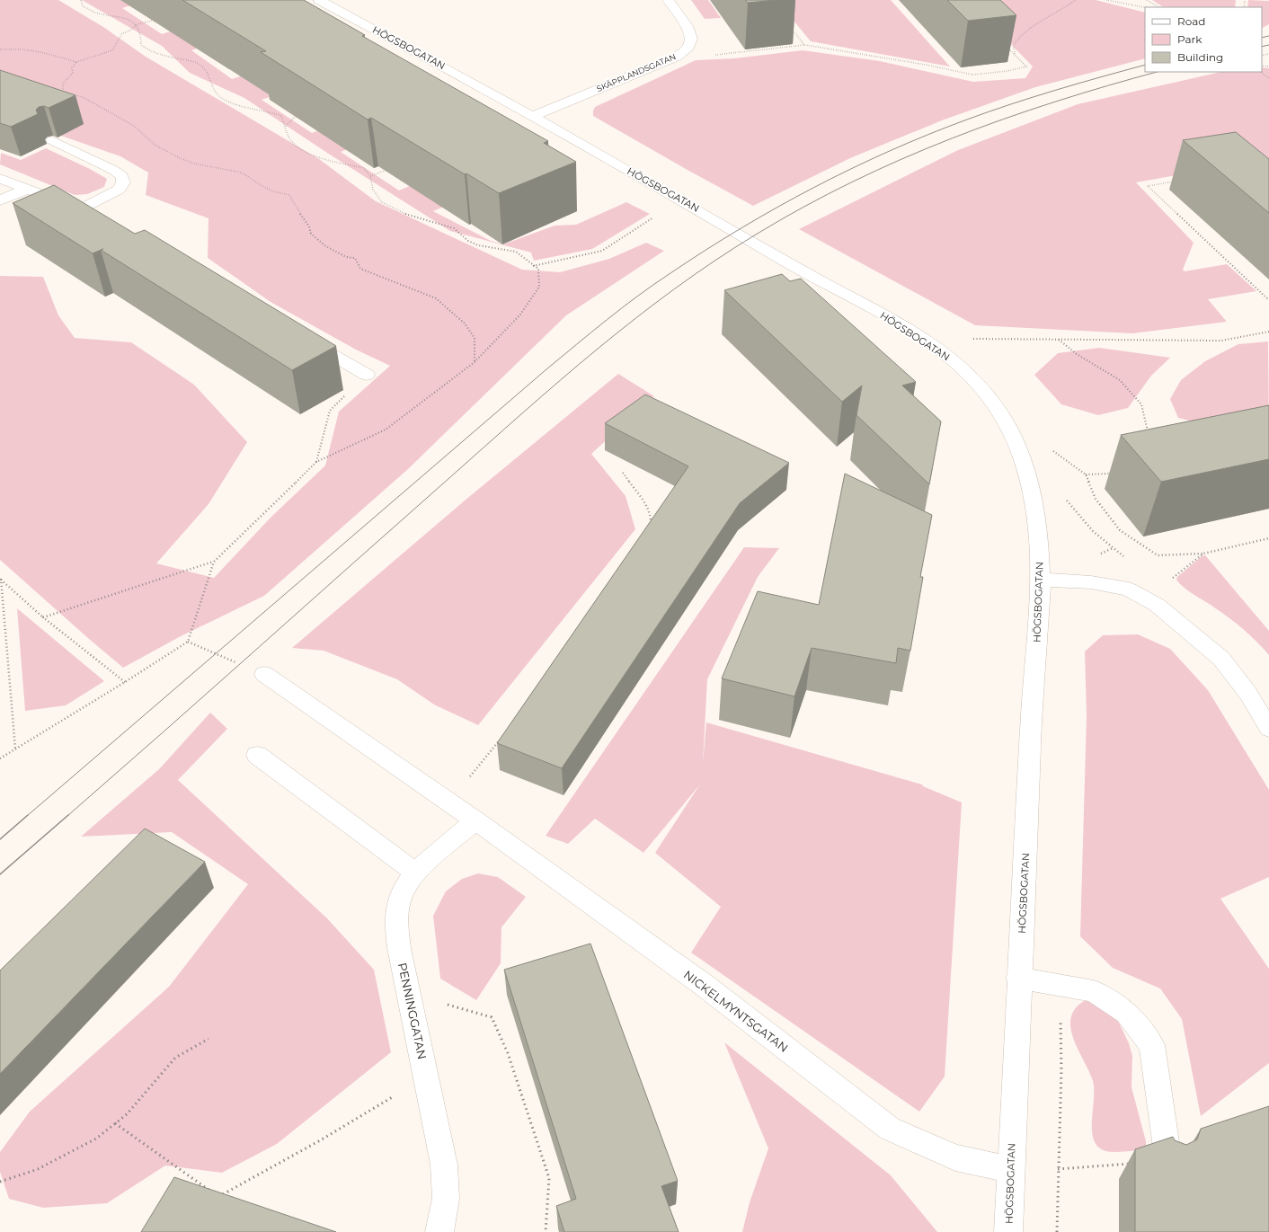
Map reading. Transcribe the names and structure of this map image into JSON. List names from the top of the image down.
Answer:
{
  "streets": {
    "street": [
      "HÖGSBOGATAN",
      "SKÄPPLANDSGATAN",
      "PENNINGGATAN",
      "NICKELMYNTSGATAN"
    ]
  },
  "crossings": [
    ["HÖGSBOGATAN", "SKÄPPLANDSGATAN"],
    ["HÖGSBOGATAN", "NICKELMYNTSGATAN"],
    ["PENNINGGATAN", "NICKELMYNTSGATAN"]
  ],
  "legend": ["Road", "Park", "Building"]
}
